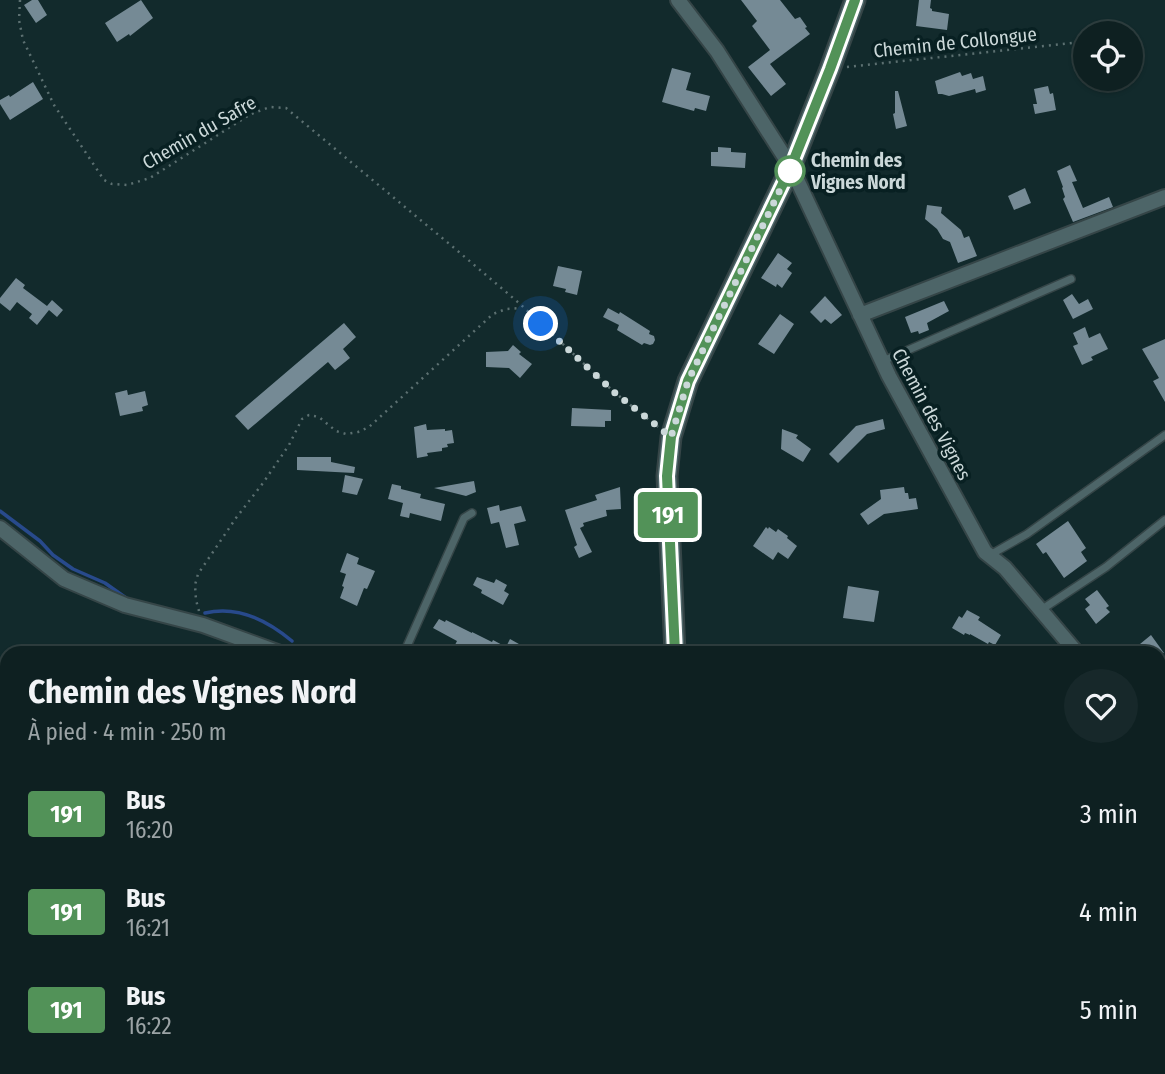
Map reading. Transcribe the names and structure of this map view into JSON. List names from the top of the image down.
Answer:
{
  "streets": {
    "street": ["Chemin des Vignes"],
    "path": ["Chemin de Collongue", "Chemin du Safre"]
  },
  "places": ["Chemin des Vignes Nord"],
  "lines": ["bus line 191"],
  "page": {
    "on_map": "191",
    "heading": ["Chemin des Vignes Nord", "À pied · 4 min · 250 m"],
    "list": [
      {
        "mark": "191",
        "name": "Bus",
        "note": "16:20",
        "value": "3 min"
      },
      {
        "mark": "191",
        "name": "Bus",
        "note": "16:21",
        "value": "4 min"
      },
      {
        "mark": "191",
        "name": "Bus",
        "note": "16:22",
        "value": "5 min"
      }
    ]
  }
}
